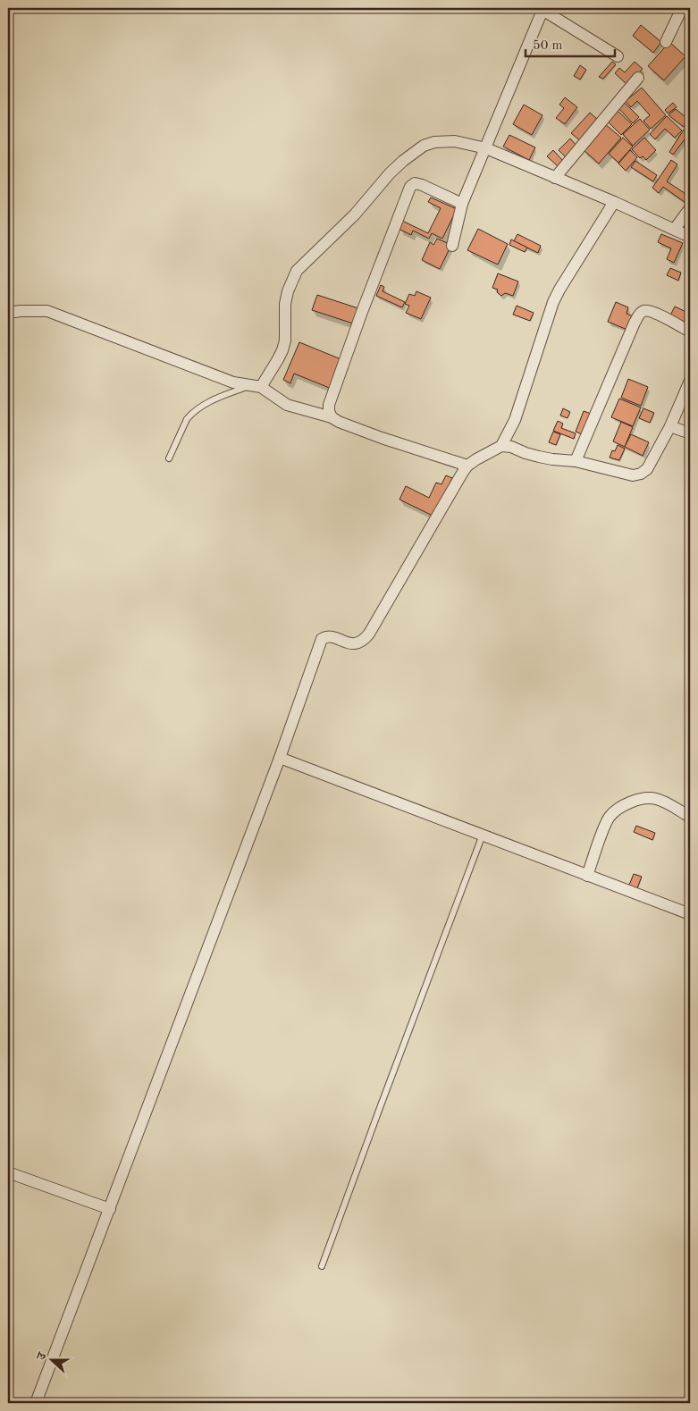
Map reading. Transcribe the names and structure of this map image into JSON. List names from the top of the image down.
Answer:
{
  "scale_bar": "50 m",
  "north": "left"
}
